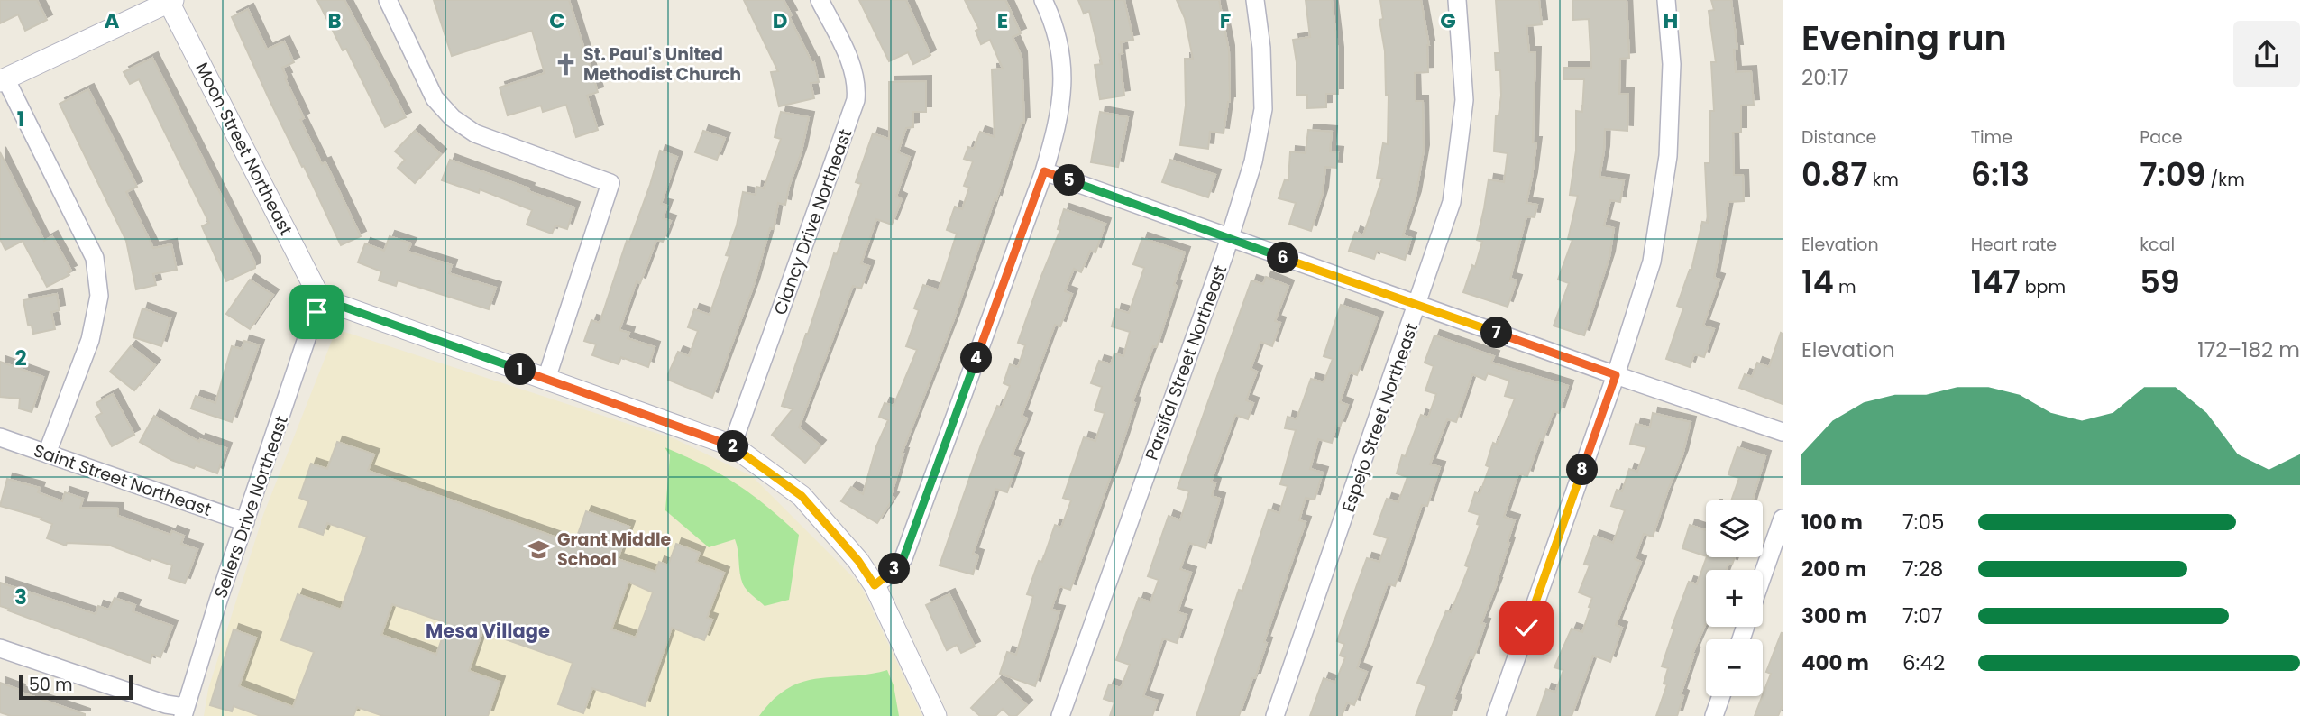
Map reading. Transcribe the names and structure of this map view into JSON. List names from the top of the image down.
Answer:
{
  "streets": {
    "street": [
      "Moon Street Northeast",
      "Clancy Drive Northeast",
      "Parsifal Street Northeast",
      "Espejo Street Northeast",
      "Saint Street Northeast",
      "Sellers Drive Northeast"
    ]
  },
  "crossings": [
    ["Moon Street Northeast", "Sellers Drive Northeast"],
    ["Saint Street Northeast", "Sellers Drive Northeast"]
  ],
  "districts": ["Mesa Village"],
  "places": {
    "church": ["St. Paul's United Methodist Church"],
    "school or university": ["Grant Middle School"]
  },
  "scale_bar": "50 m",
  "page": {
    "heading": ["Evening run", "20:17"],
    "stats": [
      ["Distance", "0.87 km"],
      ["Time", "6:13"],
      ["Pace", "7:09 /km"],
      ["Elevation", "14 m"],
      ["Heart rate", "147 bpm"],
      ["kcal", "59"]
    ],
    "pins": [
      "5",
      "6",
      "7",
      "4",
      "1",
      "2",
      "8",
      "3"
    ],
    "chart": ["Elevation", "172–182 m"],
    "list": [
      {
        "name": "100 m",
        "note": "7:05"
      },
      {
        "name": "200 m",
        "note": "7:28"
      },
      {
        "name": "300 m",
        "note": "7:07"
      },
      {
        "name": "400 m",
        "note": "6:42"
      }
    ],
    "map_buttons": ["+", "−"],
    "scale": "50 m"
  },
  "grid": {
    "columns": [
      "A",
      "B",
      "C",
      "D",
      "E",
      "F",
      "G",
      "H"
    ],
    "rows": ["1", "2", "3"]
  }
}
